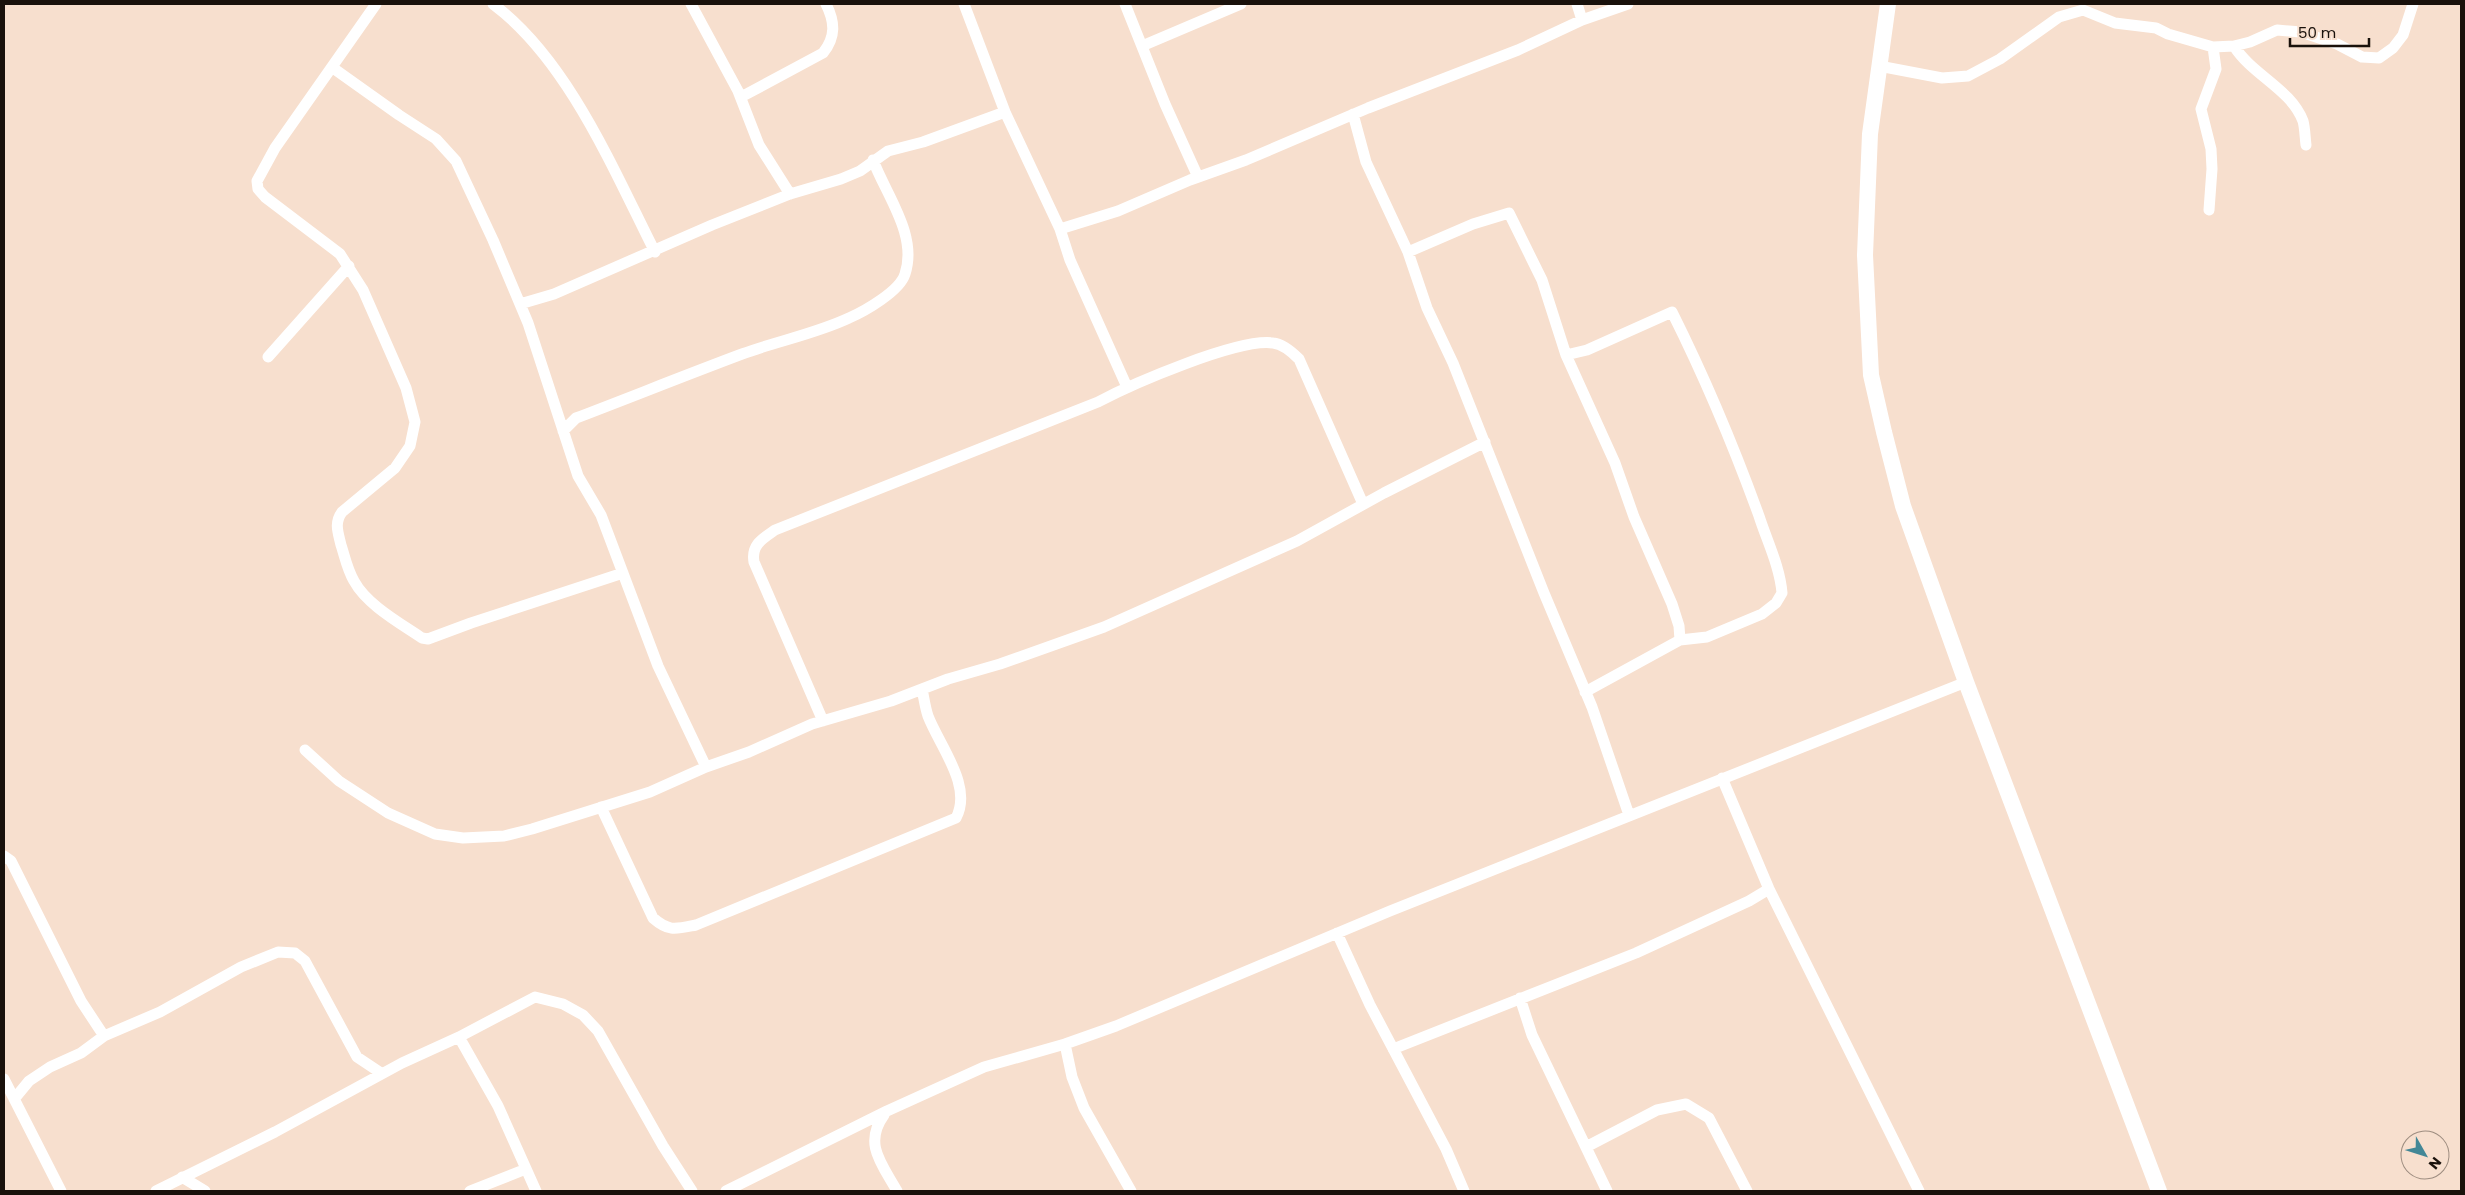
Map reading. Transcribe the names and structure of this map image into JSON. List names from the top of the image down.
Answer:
{
  "scale_bar": "50 m",
  "north": "bottom right"
}
